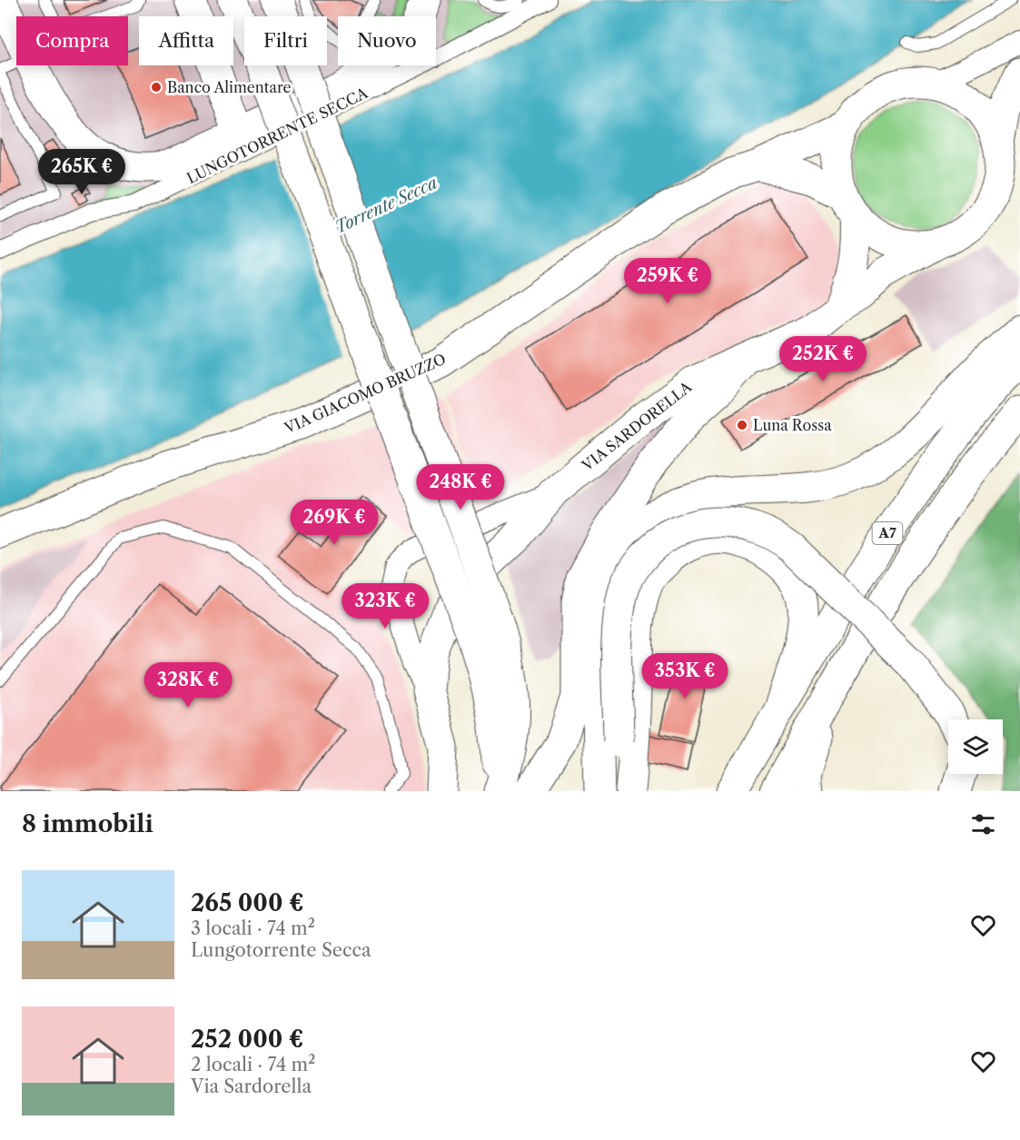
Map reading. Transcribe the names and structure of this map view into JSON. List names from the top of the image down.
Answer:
{
  "streets": {
    "main road": ["VIA GIACOMO BRUZZO", "VIA SARDORELLA", "A7"],
    "street": ["LUNGOTORRENTE SECCA"]
  },
  "crossings": [
    ["VIA GIACOMO BRUZZO", "VIA SARDORELLA"]
  ],
  "water": ["Torrente Secca"],
  "places": ["Banco Alimentare", "Luna Rossa"],
  "page": {
    "chip": [
      "Compra",
      "Affitta",
      "Filtri",
      "Nuovo"
    ],
    "price": [
      "265K €",
      "259K €",
      "252K €",
      "248K €",
      "269K €",
      "323K €",
      "353K €",
      "328K €"
    ],
    "heading": "8 immobili",
    "list": [
      {
        "name": "265 000 €",
        "note": "3 locali · 74 m² · Lungotorrente Secca"
      },
      {
        "name": "252 000 €",
        "note": "2 locali · 74 m² · Via Sardorella"
      }
    ]
  }
}
